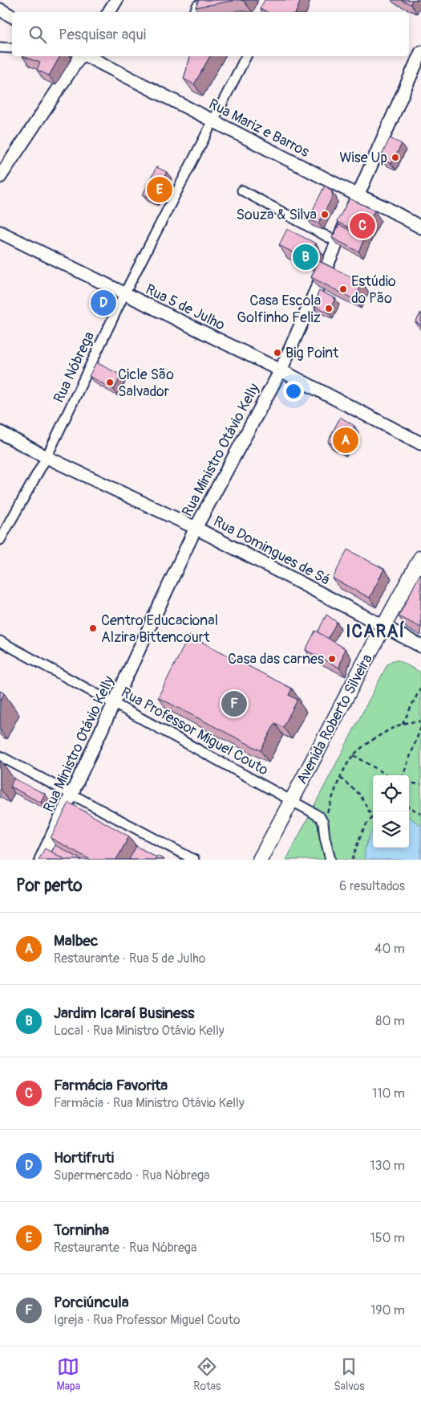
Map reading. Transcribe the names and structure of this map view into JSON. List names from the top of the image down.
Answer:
{
  "streets": {
    "main road": ["Avenida Roberto Silveira"],
    "street": [
      "Rua Mariz e Barros",
      "Rua 5 de Julho",
      "Rua Nóbrega",
      "Rua Ministro Otávio Kelly",
      "Rua Domingues de Sá",
      "Rua Professor Miguel Couto"
    ]
  },
  "crossings": [
    ["Rua Mariz e Barros", "Rua Nóbrega"],
    ["Rua Mariz e Barros", "Rua Ministro Otávio Kelly"],
    ["Rua 5 de Julho", "Rua Nóbrega"],
    ["Rua 5 de Julho", "Rua Ministro Otávio Kelly"],
    ["Rua Nóbrega", "Rua Domingues de Sá"],
    ["Rua Ministro Otávio Kelly", "Rua Domingues de Sá"],
    ["Rua Ministro Otávio Kelly", "Rua Professor Miguel Couto"],
    ["Rua Domingues de Sá", "Avenida Roberto Silveira"],
    ["Avenida Roberto Silveira", "Rua Professor Miguel Couto"]
  ],
  "districts": ["ICARAÍ"],
  "places": [
    "Wise Up",
    "Souza & Silva",
    "Estúdio do Pão",
    "Casa Escola Golfinho Feliz",
    "Big Point",
    "Cicle São Salvador",
    "Centro Educacional Alzira Bittencourt",
    "Casa das carnes"
  ],
  "page": {
    "search": "Pesquisar aqui",
    "pins": [
      "E",
      "C",
      "B",
      "D",
      "A",
      "F"
    ],
    "heading": ["Por perto", "6 resultados"],
    "list": [
      {
        "mark": "A",
        "name": "Malbec",
        "note": "Restaurante · Rua 5 de Julho",
        "value": "40 m"
      },
      {
        "mark": "B",
        "name": "Jardim Icaraí Business",
        "note": "Local · Rua Ministro Otávio Kelly",
        "value": "80 m"
      },
      {
        "mark": "C",
        "name": "Farmácia Favorita",
        "note": "Farmácia · Rua Ministro Otávio Kelly",
        "value": "110 m"
      },
      {
        "mark": "D",
        "name": "Hortifruti",
        "note": "Supermercado · Rua Nóbrega",
        "value": "130 m"
      },
      {
        "mark": "E",
        "name": "Torninha",
        "note": "Restaurante · Rua Nóbrega",
        "value": "150 m"
      },
      {
        "mark": "F",
        "name": "Porciúncula",
        "note": "Igreja · Rua Professor Miguel Couto",
        "value": "190 m"
      }
    ],
    "nav": ["Mapa", "Rotas", "Salvos"]
  }
}
